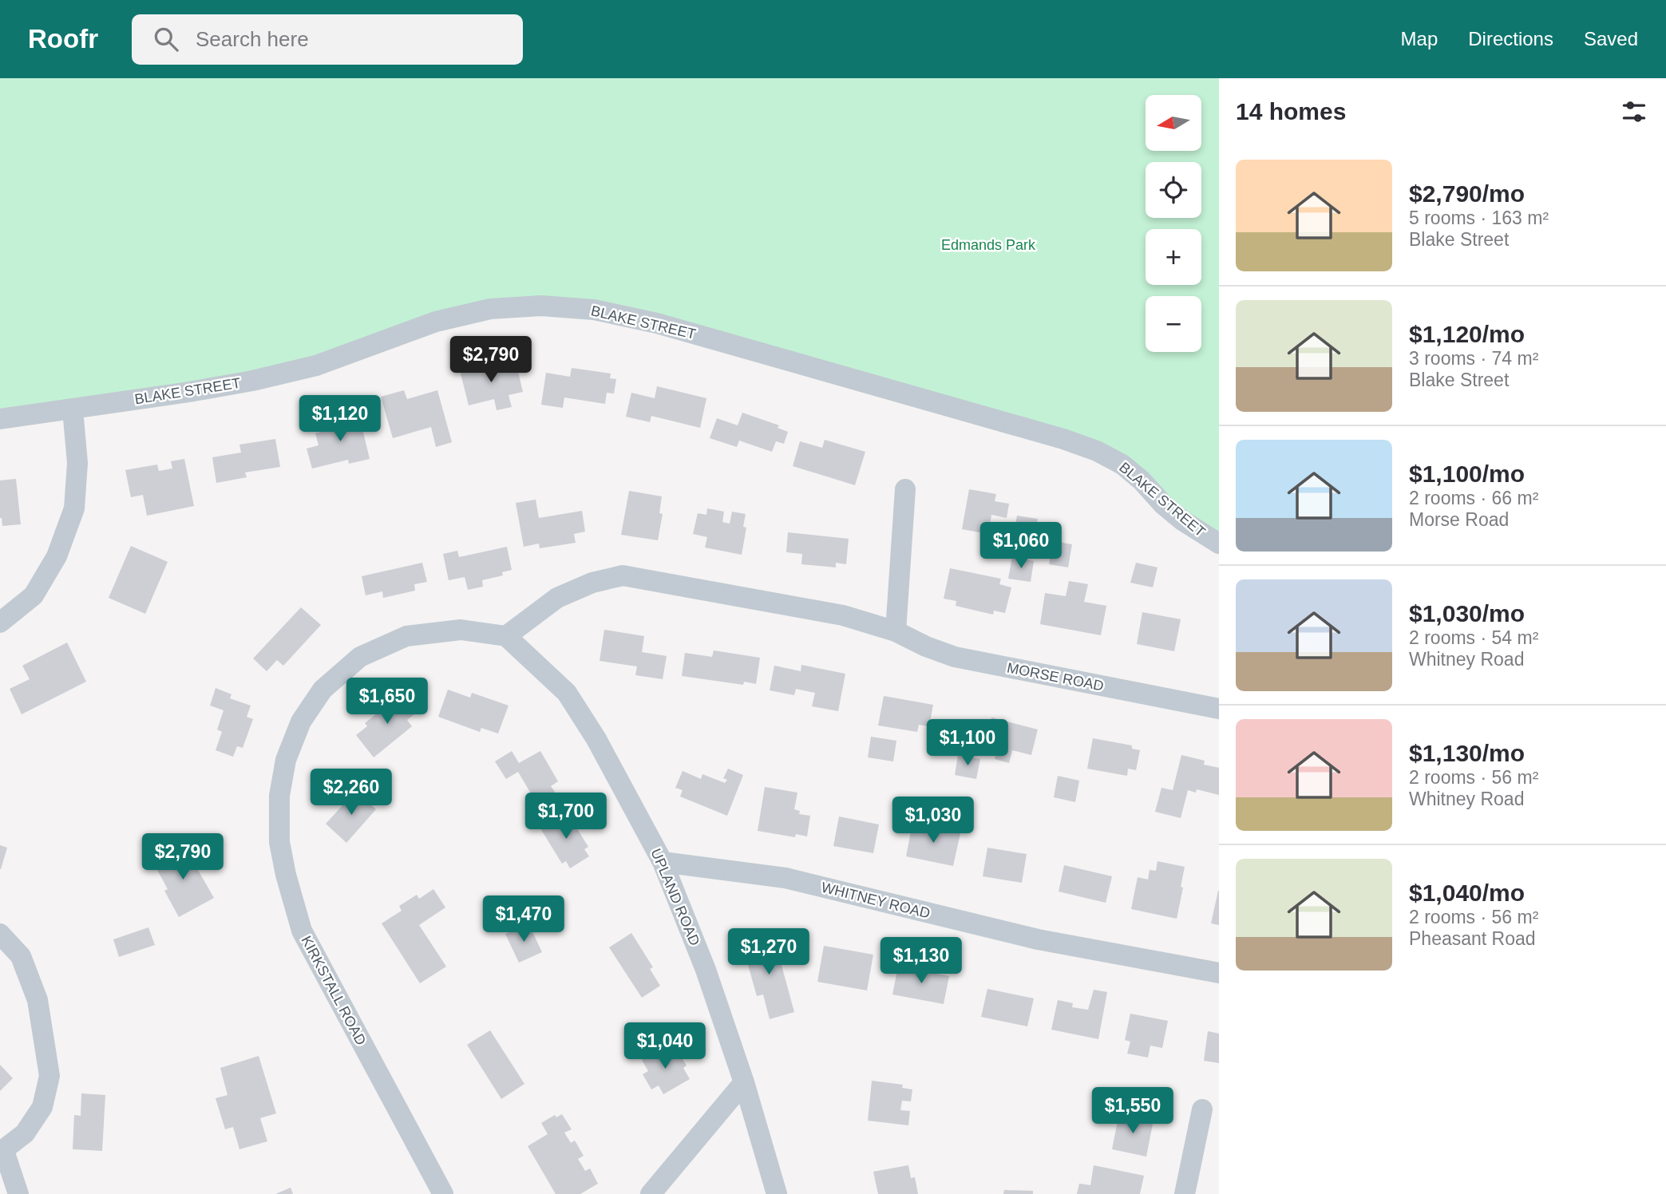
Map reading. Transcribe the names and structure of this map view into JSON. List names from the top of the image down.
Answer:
{
  "streets": {
    "street": [
      "BLAKE STREET",
      "MORSE ROAD",
      "UPLAND ROAD",
      "WHITNEY ROAD",
      "KIRKSTALL ROAD"
    ]
  },
  "crossings": [
    ["MORSE ROAD", "UPLAND ROAD"],
    ["MORSE ROAD", "KIRKSTALL ROAD"],
    ["UPLAND ROAD", "WHITNEY ROAD"],
    ["UPLAND ROAD", "KIRKSTALL ROAD"]
  ],
  "parks": ["Edmands Park"],
  "north": "left",
  "page": {
    "header": "Roofr",
    "search": "Search here",
    "nav": ["Map", "Directions", "Saved"],
    "heading": "14 homes",
    "map_buttons": ["+", "−"],
    "list": [
      {
        "name": "$2,790/mo",
        "note": "5 rooms · 163 m² · Blake Street"
      },
      {
        "name": "$1,120/mo",
        "note": "3 rooms · 74 m² · Blake Street"
      },
      {
        "name": "$1,100/mo",
        "note": "2 rooms · 66 m² · Morse Road"
      },
      {
        "name": "$1,030/mo",
        "note": "2 rooms · 54 m² · Whitney Road"
      },
      {
        "name": "$1,130/mo",
        "note": "2 rooms · 56 m² · Whitney Road"
      },
      {
        "name": "$1,040/mo",
        "note": "2 rooms · 56 m² · Pheasant Road"
      }
    ],
    "price": [
      "$2,790",
      "$1,120",
      "$1,060",
      "$1,650",
      "$1,100",
      "$2,260",
      "$1,700",
      "$1,030",
      "$2,790",
      "$1,470",
      "$1,270",
      "$1,130",
      "$1,040",
      "$1,550"
    ]
  }
}
